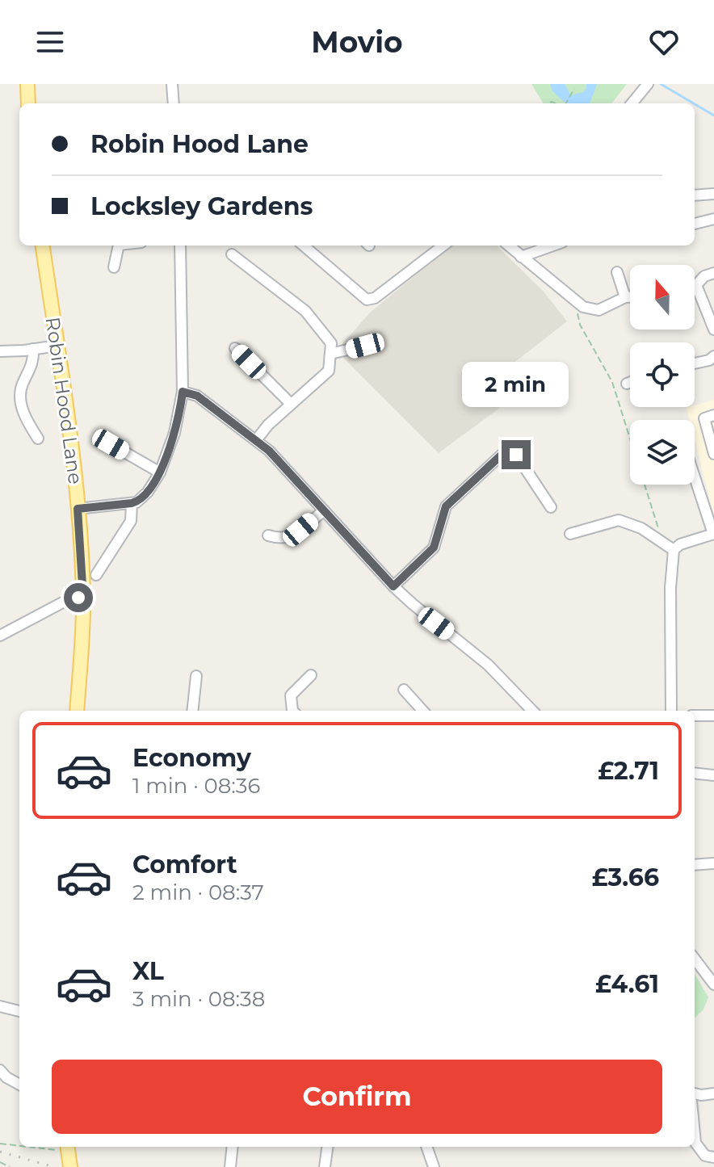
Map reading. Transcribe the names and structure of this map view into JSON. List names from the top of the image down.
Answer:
{
  "streets": {
    "main road": ["Robin Hood Lane"]
  },
  "north": "top",
  "page": {
    "header": "Movio",
    "banner": ["Robin Hood Lane", "Locksley Gardens"],
    "bubble": "2 min",
    "list": [
      {
        "name": "Economy",
        "note": "1 min · 08:36",
        "value": "£2.71"
      },
      {
        "name": "Comfort",
        "note": "2 min · 08:37",
        "value": "£3.66"
      },
      {
        "name": "XL",
        "note": "3 min · 08:38",
        "value": "£4.61"
      }
    ],
    "buttons": "Confirm"
  }
}
